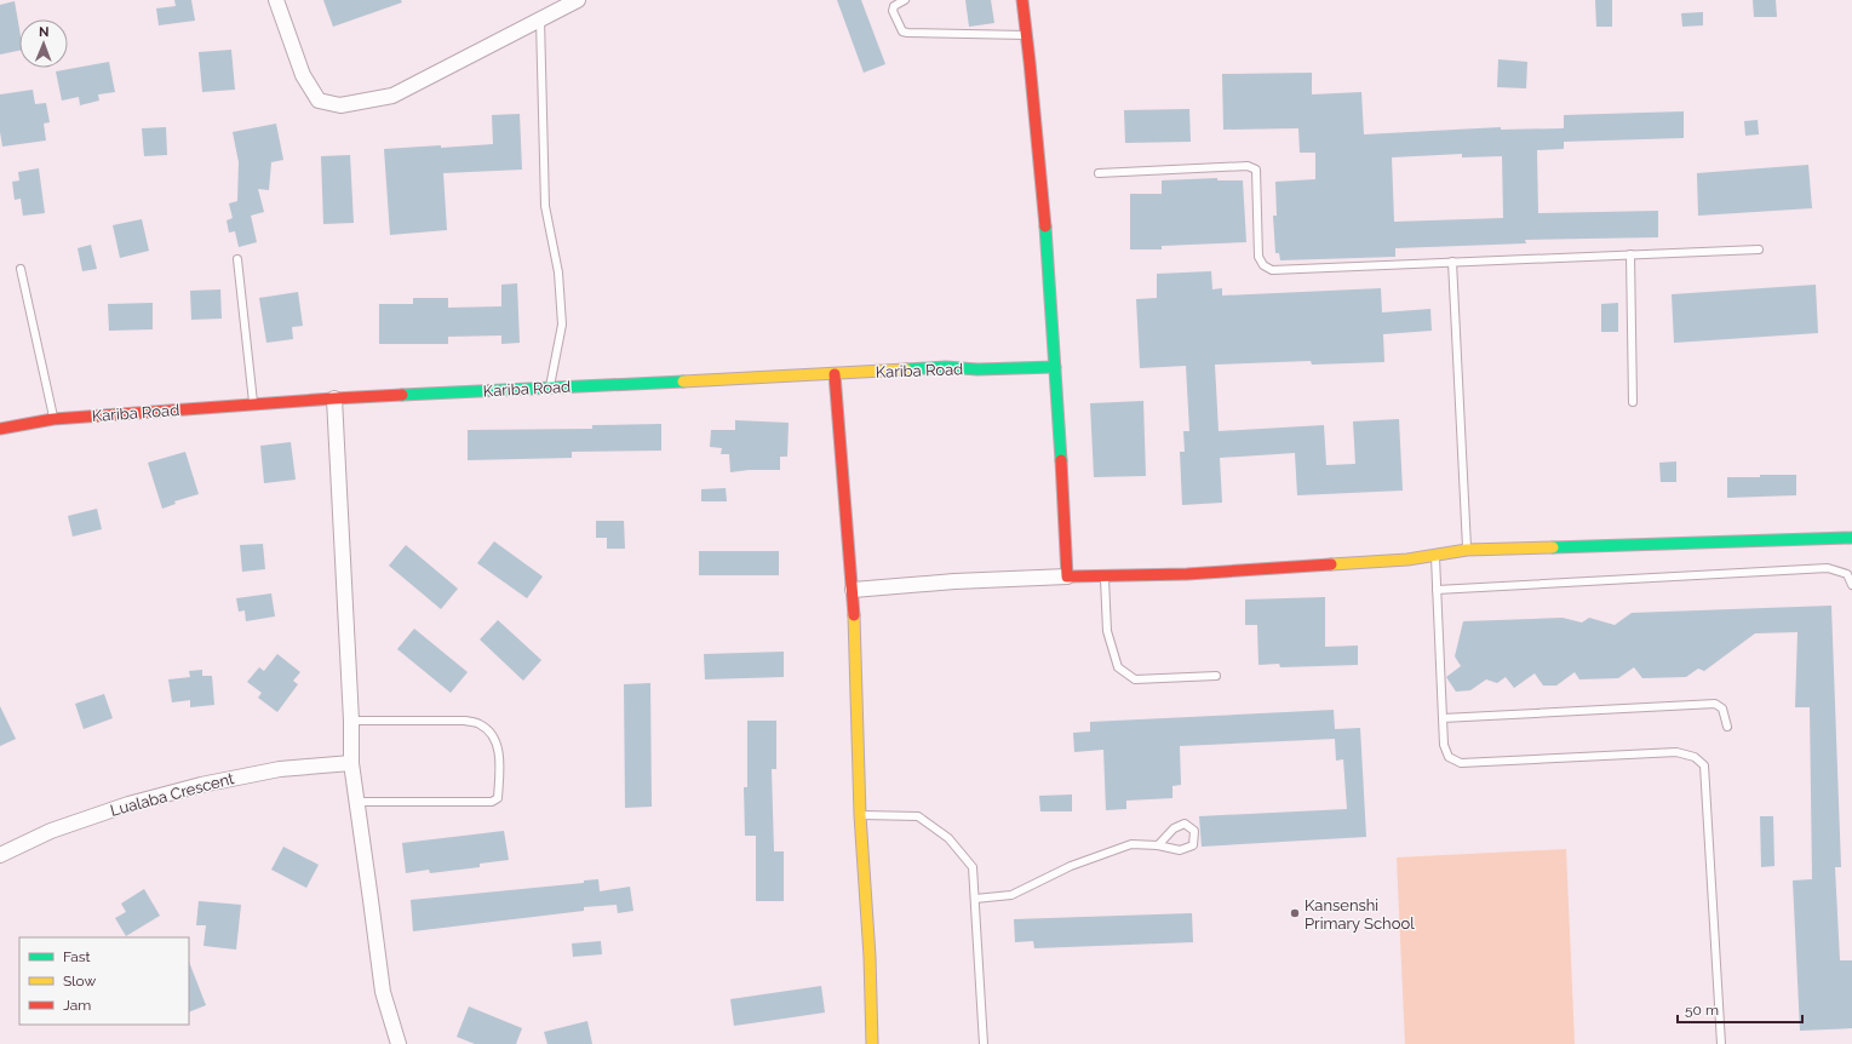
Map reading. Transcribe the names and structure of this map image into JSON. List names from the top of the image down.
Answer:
{
  "streets": {
    "street": ["Kariba Road", "Lualaba Crescent"]
  },
  "places": ["Kansenshi Primary School"],
  "legend": ["Fast", "Slow", "Jam"],
  "scale_bar": "50 m",
  "north": "top"
}
